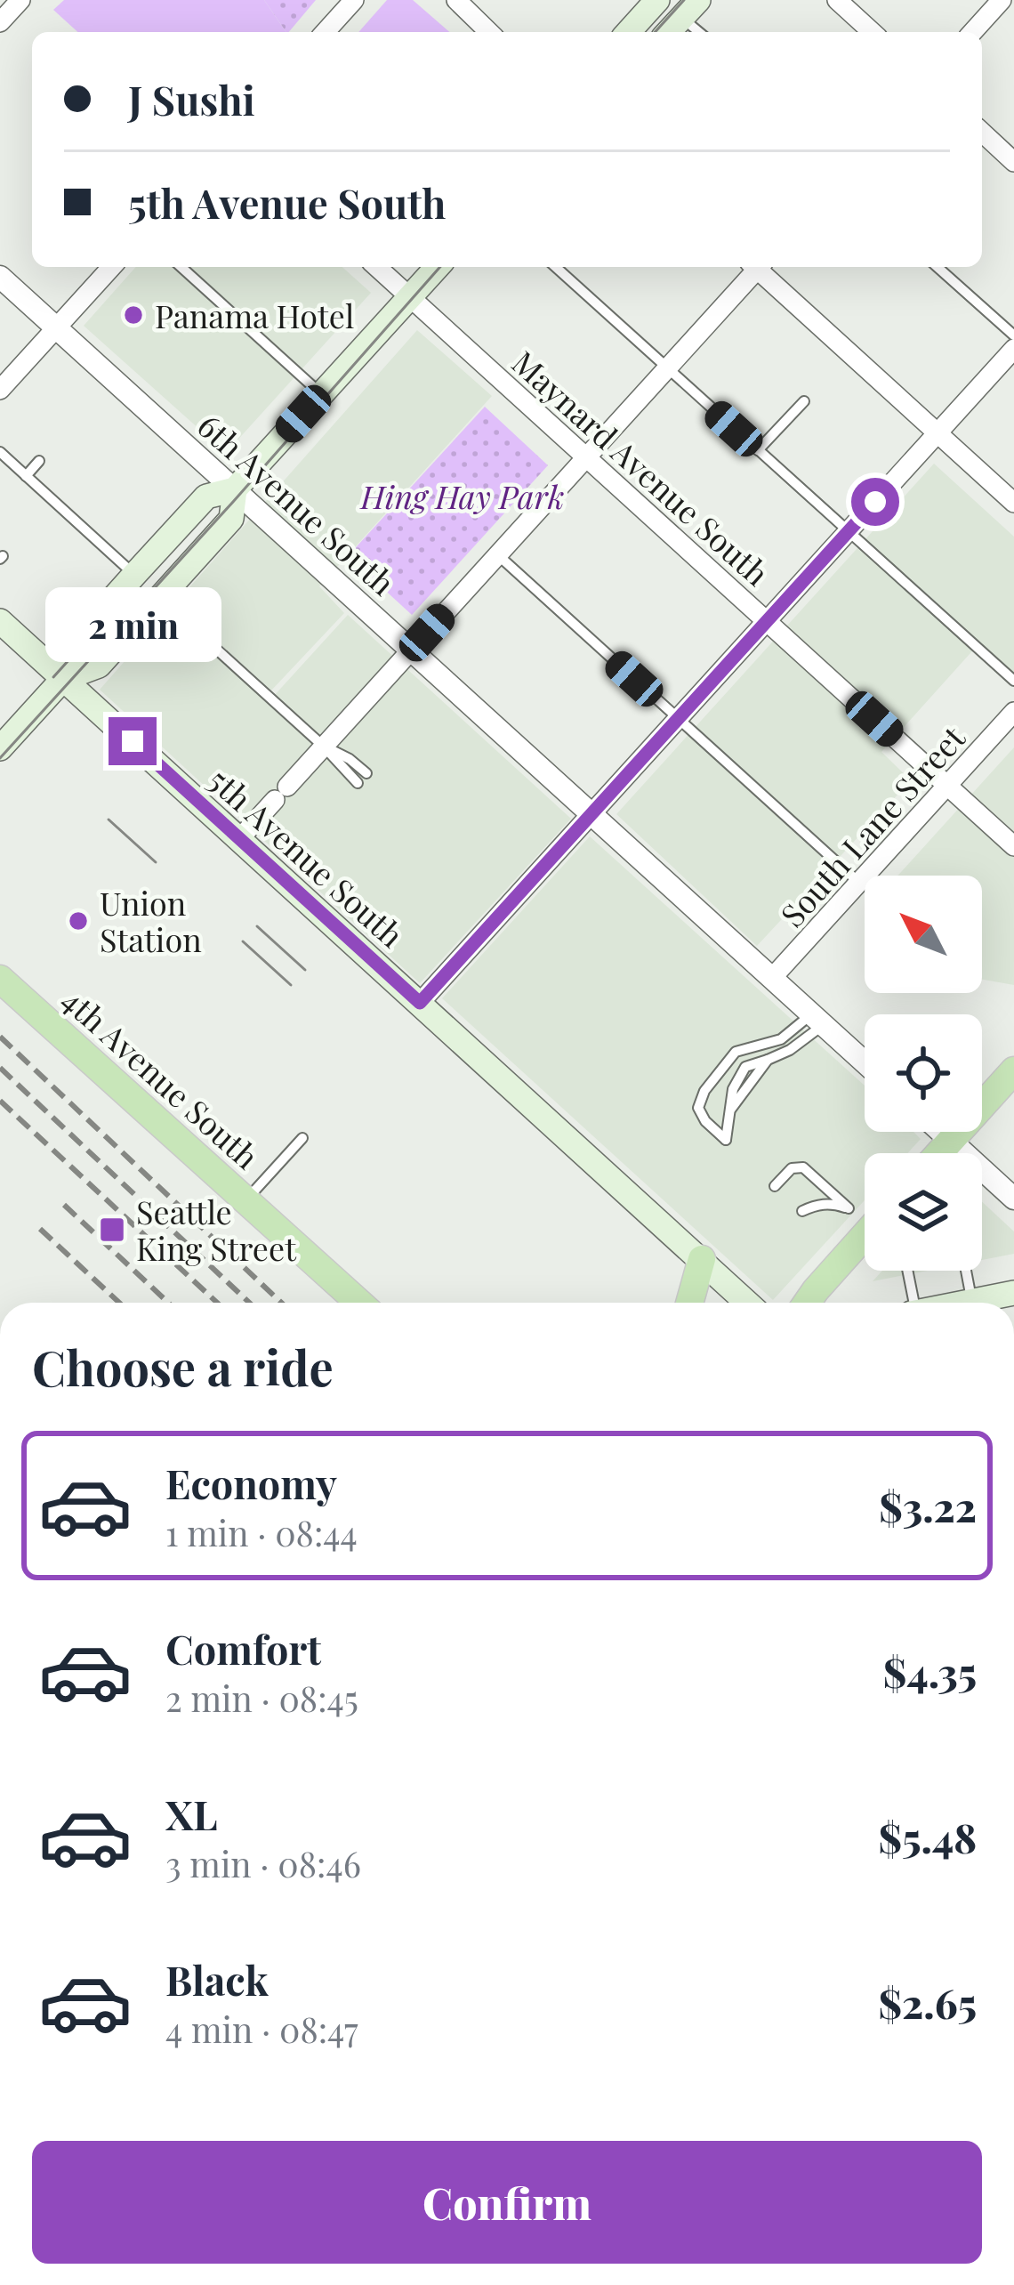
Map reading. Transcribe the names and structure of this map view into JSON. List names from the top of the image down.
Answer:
{
  "streets": {
    "main road": ["5th Avenue South", "4th Avenue South"],
    "street": ["Maynard Avenue South", "6th Avenue South", "South Lane Street"]
  },
  "crossings": [
    ["Maynard Avenue South", "South Lane Street"],
    ["6th Avenue South", "South Lane Street"]
  ],
  "parks": ["Hing Hay Park"],
  "places": {
    "other": ["Panama Hotel", "Union Station"],
    "transit": ["Seattle King Street"]
  },
  "north": "top left",
  "page": {
    "banner": ["J Sushi", "5th Avenue South"],
    "bubble": "2 min",
    "heading": "Choose a ride",
    "list": [
      {
        "name": "Economy",
        "note": "1 min · 08:44",
        "value": "$3.22"
      },
      {
        "name": "Comfort",
        "note": "2 min · 08:45",
        "value": "$4.35"
      },
      {
        "name": "XL",
        "note": "3 min · 08:46",
        "value": "$5.48"
      },
      {
        "name": "Black",
        "note": "4 min · 08:47",
        "value": "$2.65"
      }
    ],
    "buttons": "Confirm"
  }
}
